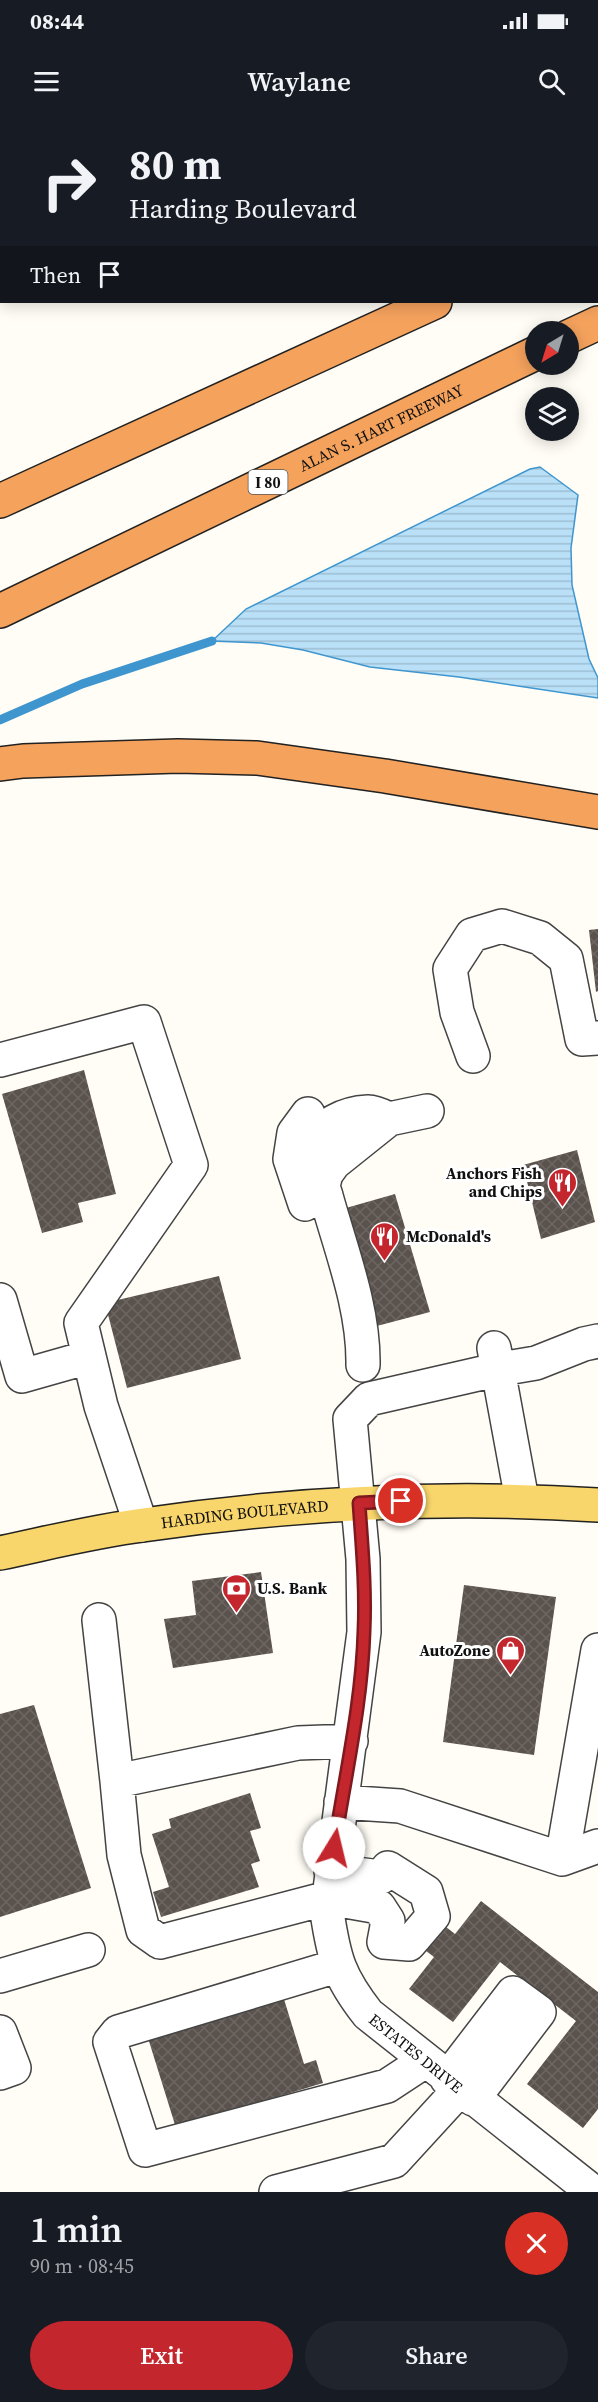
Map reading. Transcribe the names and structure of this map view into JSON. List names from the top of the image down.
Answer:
{
  "streets": {
    "highway": ["ALAN S. HART FREEWAY", "I 80"],
    "main road": ["HARDING BOULEVARD"],
    "street": ["ESTATES DRIVE"]
  },
  "crossings": [
    ["HARDING BOULEVARD", "ESTATES DRIVE"]
  ],
  "places": {
    "restaurant": ["Anchors Fish and Chips", "McDonald's"],
    "bank": ["U.S. Bank"],
    "shop": ["AutoZone"]
  },
  "north": "bottom left",
  "page": {
    "status": "08:44",
    "header": "Waylane",
    "turn": ["80 m", "Harding Boulevard"],
    "then": "Then",
    "heading": ["1 min", "90 m · 08:45"],
    "buttons": ["Exit", "Share"]
  }
}
